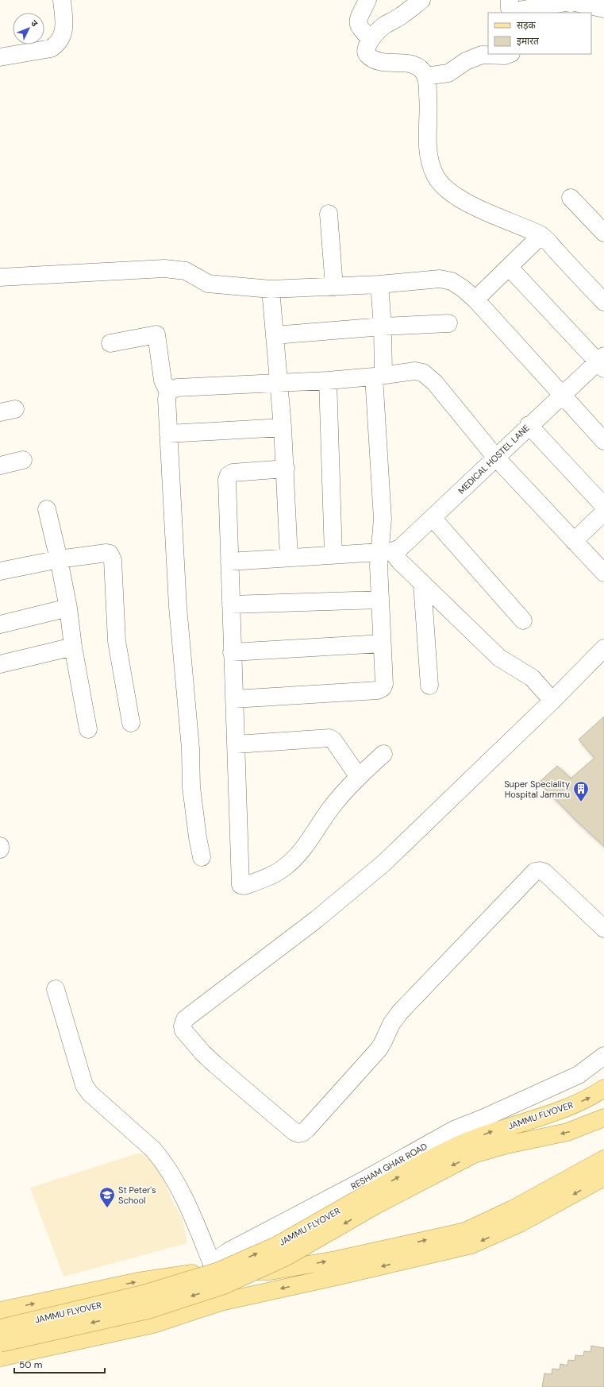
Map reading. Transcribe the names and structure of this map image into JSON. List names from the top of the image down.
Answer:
{
  "streets": {
    "main road": ["JAMMU FLYOVER"],
    "street": ["MEDICAL HOSTEL LANE", "RESHAM GHAR ROAD"]
  },
  "places": {
    "building": ["Super Speciality Hospital Jammu"],
    "school or university": ["St Peter's School"]
  },
  "legend": ["सड़क", "इमारत"],
  "scale_bar": "50 m",
  "north": "top right"
}
